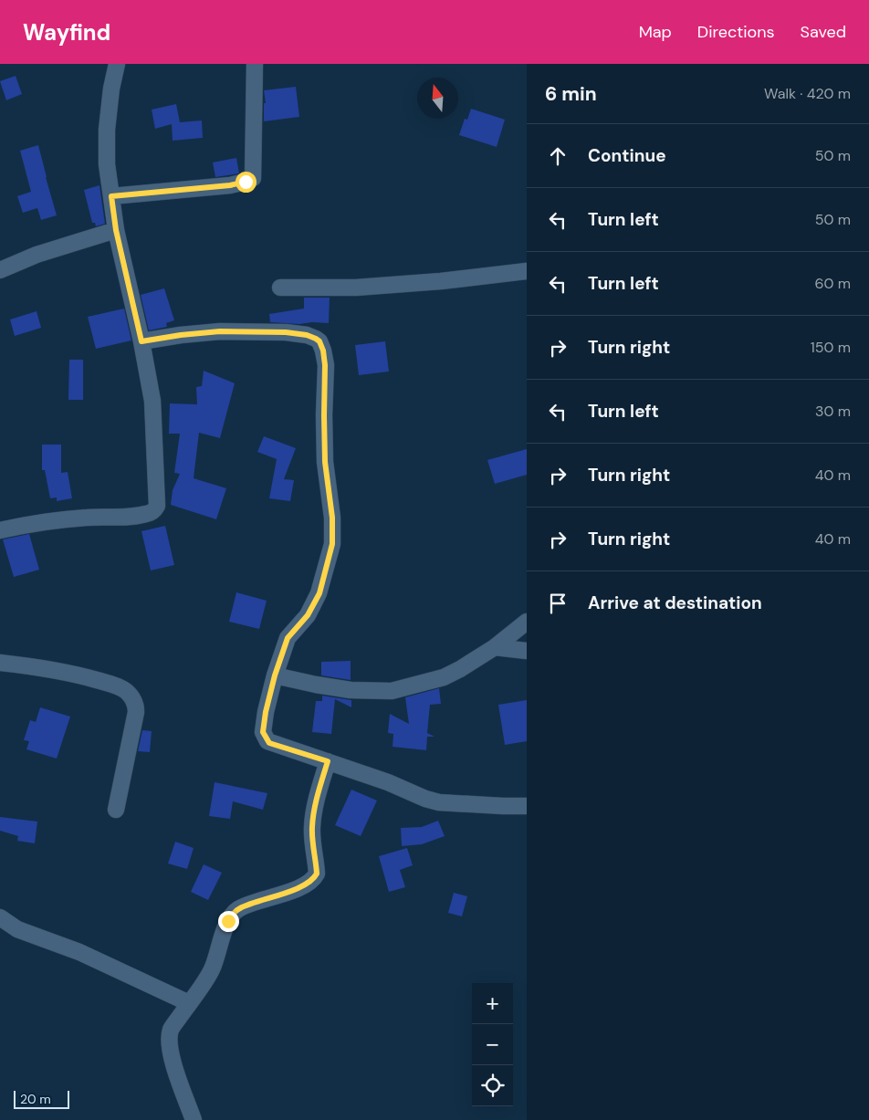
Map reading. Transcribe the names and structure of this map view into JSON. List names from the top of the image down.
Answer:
{
  "scale_bar": "20 m",
  "north": "top",
  "page": {
    "header": "Wayfind",
    "nav": ["Map", "Directions", "Saved"],
    "heading": ["6 min", "Walk · 420 m"],
    "list": [
      ["Continue", "50 m"],
      ["Turn left", "50 m"],
      ["Turn left", "60 m"],
      ["Turn right", "150 m"],
      ["Turn left", "30 m"],
      ["Turn right", "40 m"],
      ["Turn right", "40 m"],
      "Arrive at destination"
    ],
    "map_buttons": ["+", "−"],
    "scale": "20 m"
  }
}
